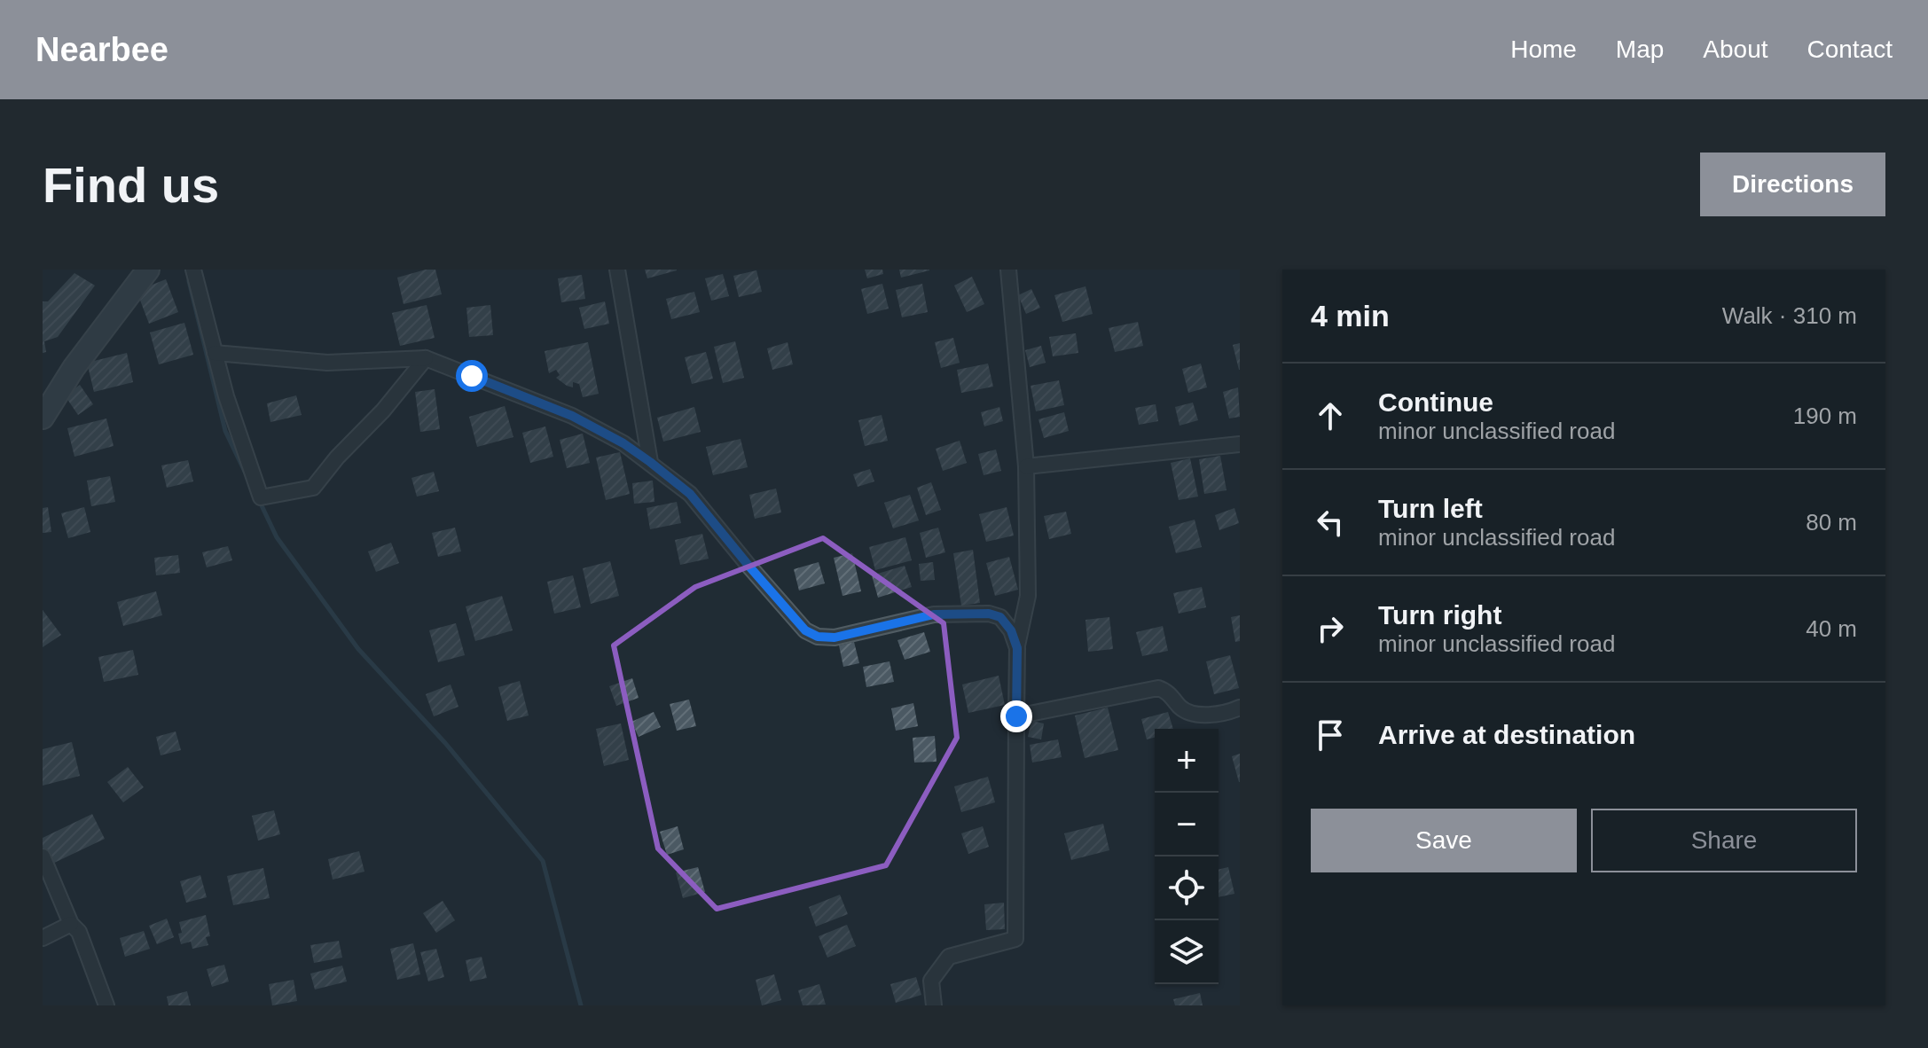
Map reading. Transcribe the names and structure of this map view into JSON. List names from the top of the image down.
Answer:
{
  "page": {
    "header": "Nearbee",
    "nav": [
      "Home",
      "Map",
      "About",
      "Contact"
    ],
    "buttons": [
      "Directions",
      ["Save", "Share"]
    ],
    "title": "Find us",
    "heading": ["4 min", "Walk · 310 m"],
    "list": [
      ["Continue", "minor unclassified road", "190 m"],
      ["Turn left", "minor unclassified road", "80 m"],
      ["Turn right", "minor unclassified road", "40 m"],
      "Arrive at destination"
    ],
    "map_buttons": ["+", "−"]
  }
}
